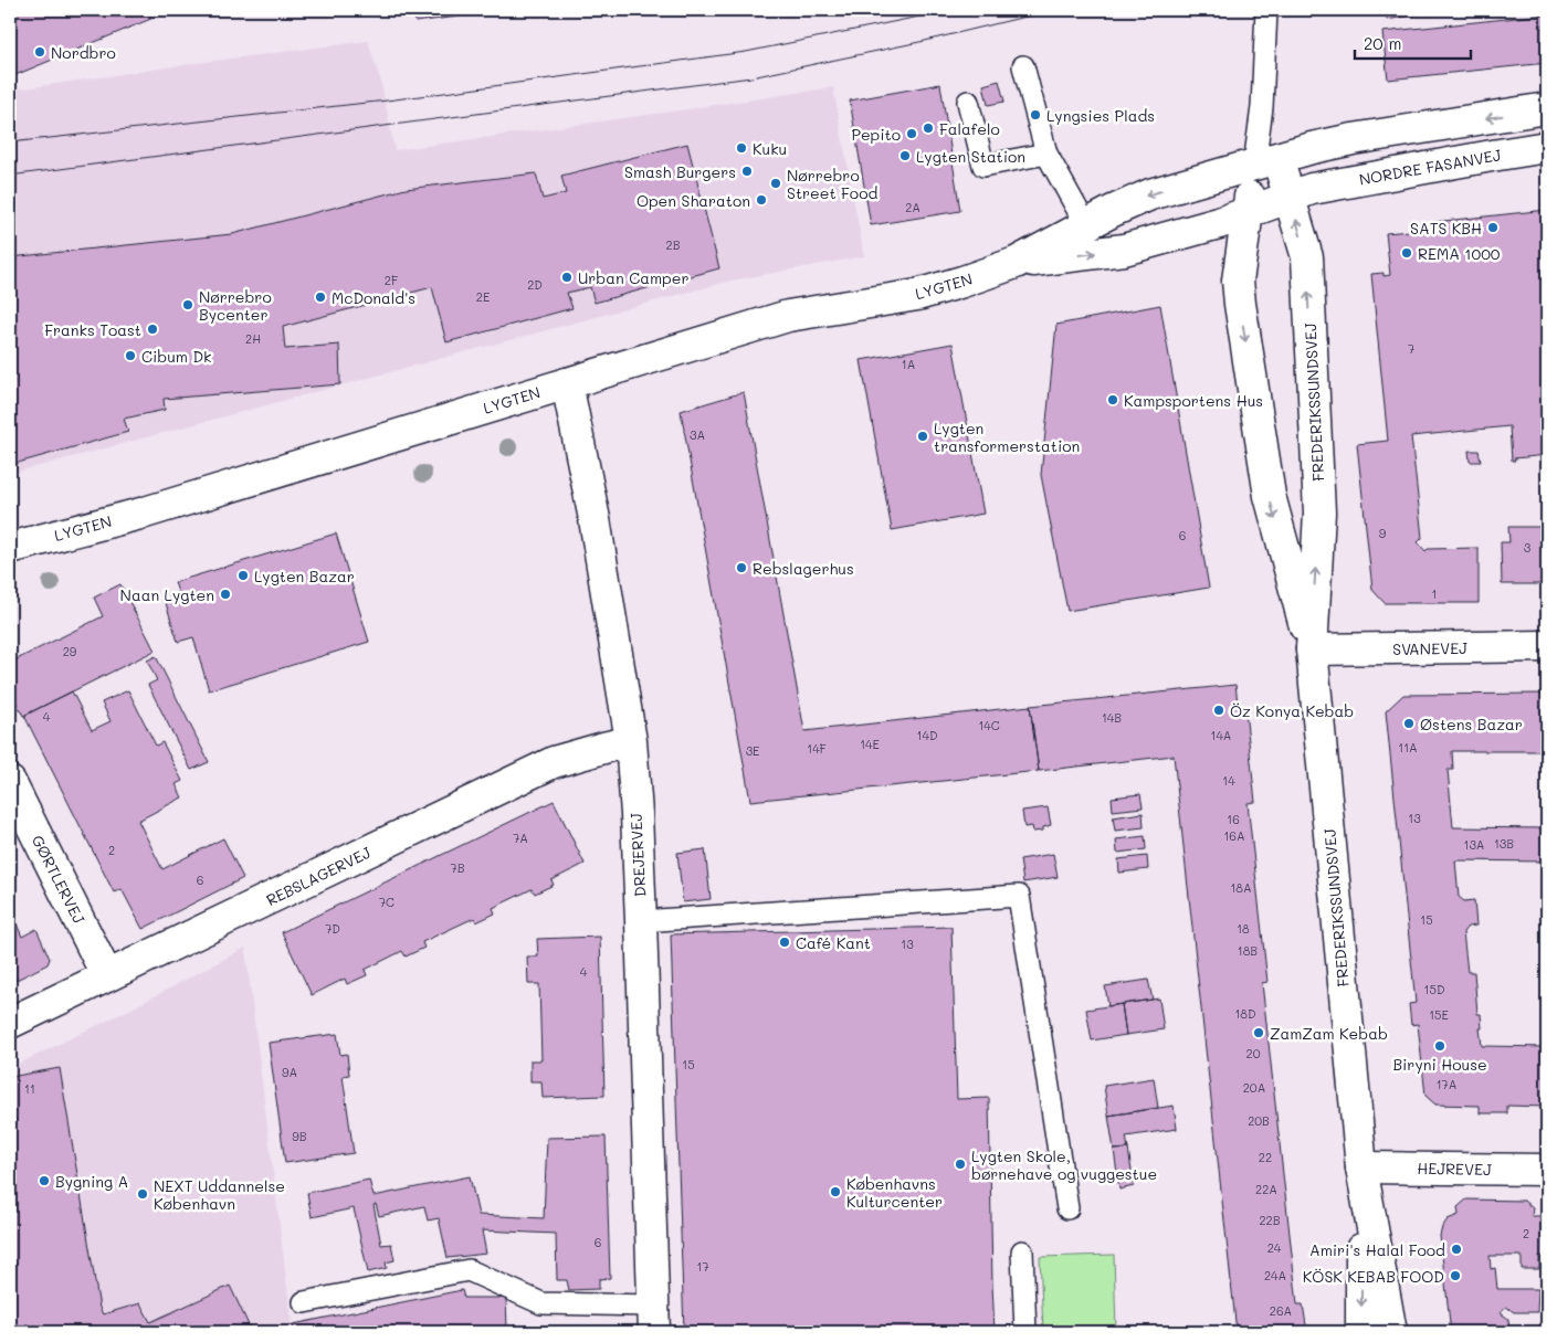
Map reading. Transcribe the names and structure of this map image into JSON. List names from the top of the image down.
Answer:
{
  "streets": {
    "street": [
      "NORDRE FASANVEJ",
      "LYGTEN",
      "FREDERIKSSUNDSVEJ",
      "SVANEVEJ",
      "DREJERVEJ",
      "REBSLAGERVEJ",
      "GØRTLERVEJ",
      "HEJREVEJ"
    ]
  },
  "crossings": [
    ["NORDRE FASANVEJ", "LYGTEN"],
    ["NORDRE FASANVEJ", "FREDERIKSSUNDSVEJ"],
    ["LYGTEN", "FREDERIKSSUNDSVEJ"],
    ["LYGTEN", "DREJERVEJ"],
    ["FREDERIKSSUNDSVEJ", "SVANEVEJ"],
    ["FREDERIKSSUNDSVEJ", "HEJREVEJ"],
    ["DREJERVEJ", "REBSLAGERVEJ"],
    ["REBSLAGERVEJ", "GØRTLERVEJ"]
  ],
  "places": [
    "Nordbro",
    "Lyngsies Plads",
    "Falafelo",
    "Pepito",
    "Kuku",
    "Lygten Station",
    "Smash Burgers",
    "Nørrebro Street Food",
    "Open Sharaton",
    "SATS KBH",
    "REMA 1000",
    "Urban Camper",
    "McDonald's",
    "Nørrebro Bycenter",
    "Franks Toast",
    "Cibum Dk",
    "Kampsportens Hus",
    "Lygten transformerstation",
    "Rebslagerhus",
    "Lygten Bazar",
    "Naan Lygten",
    "Öz Konya Kebab",
    "Østens Bazar",
    "Café Kant",
    "ZamZam Kebab",
    "Biryni House",
    "Lygten Skole, børnehave og vuggestue",
    "Bygning A",
    "Københavns Kulturcenter",
    "NEXT Uddannelse København",
    "Amiri's Halal Food",
    "KÖSK KEBAB FOOD"
  ],
  "house_numbers": [
    "2A",
    "2B",
    "2F",
    "2D",
    "2E",
    "2H",
    "7",
    "1A",
    "3A",
    "9",
    "6",
    "3",
    "1",
    "29",
    "4",
    "14B",
    "14C",
    "14D",
    "14A",
    "14E",
    "11A",
    "14F",
    "3E",
    "14",
    "13",
    "16",
    "16A",
    "7A",
    "13B",
    "13A",
    "2",
    "7B",
    "6",
    "18A",
    "7C",
    "15",
    "7D",
    "18",
    "13",
    "18B",
    "4",
    "15D",
    "18D",
    "15E",
    "20",
    "15",
    "9A",
    "17A",
    "20A",
    "11",
    "20B",
    "9B",
    "22",
    "22A",
    "22B",
    "2",
    "6",
    "24",
    "17",
    "24A",
    "26A"
  ],
  "scale_bar": "20 m"
}
